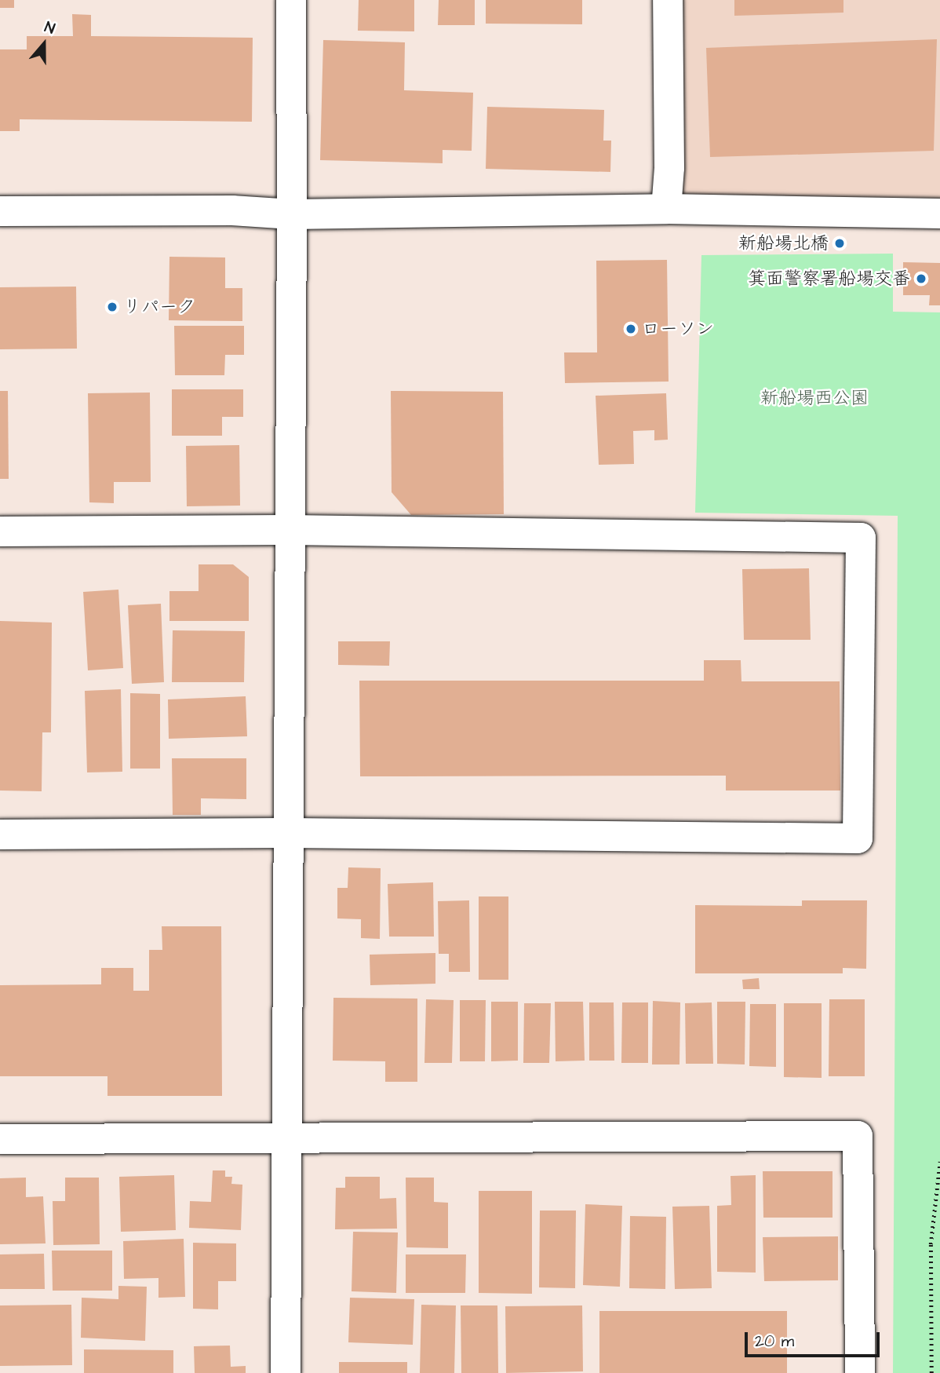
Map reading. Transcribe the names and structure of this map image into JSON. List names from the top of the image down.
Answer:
{
  "parks": ["新船場西公園"],
  "places": [
    "新船場北橋",
    "箕面警察署船場交番",
    "リパーク",
    "ローソン"
  ],
  "scale_bar": "20 m",
  "north": "top"
}
